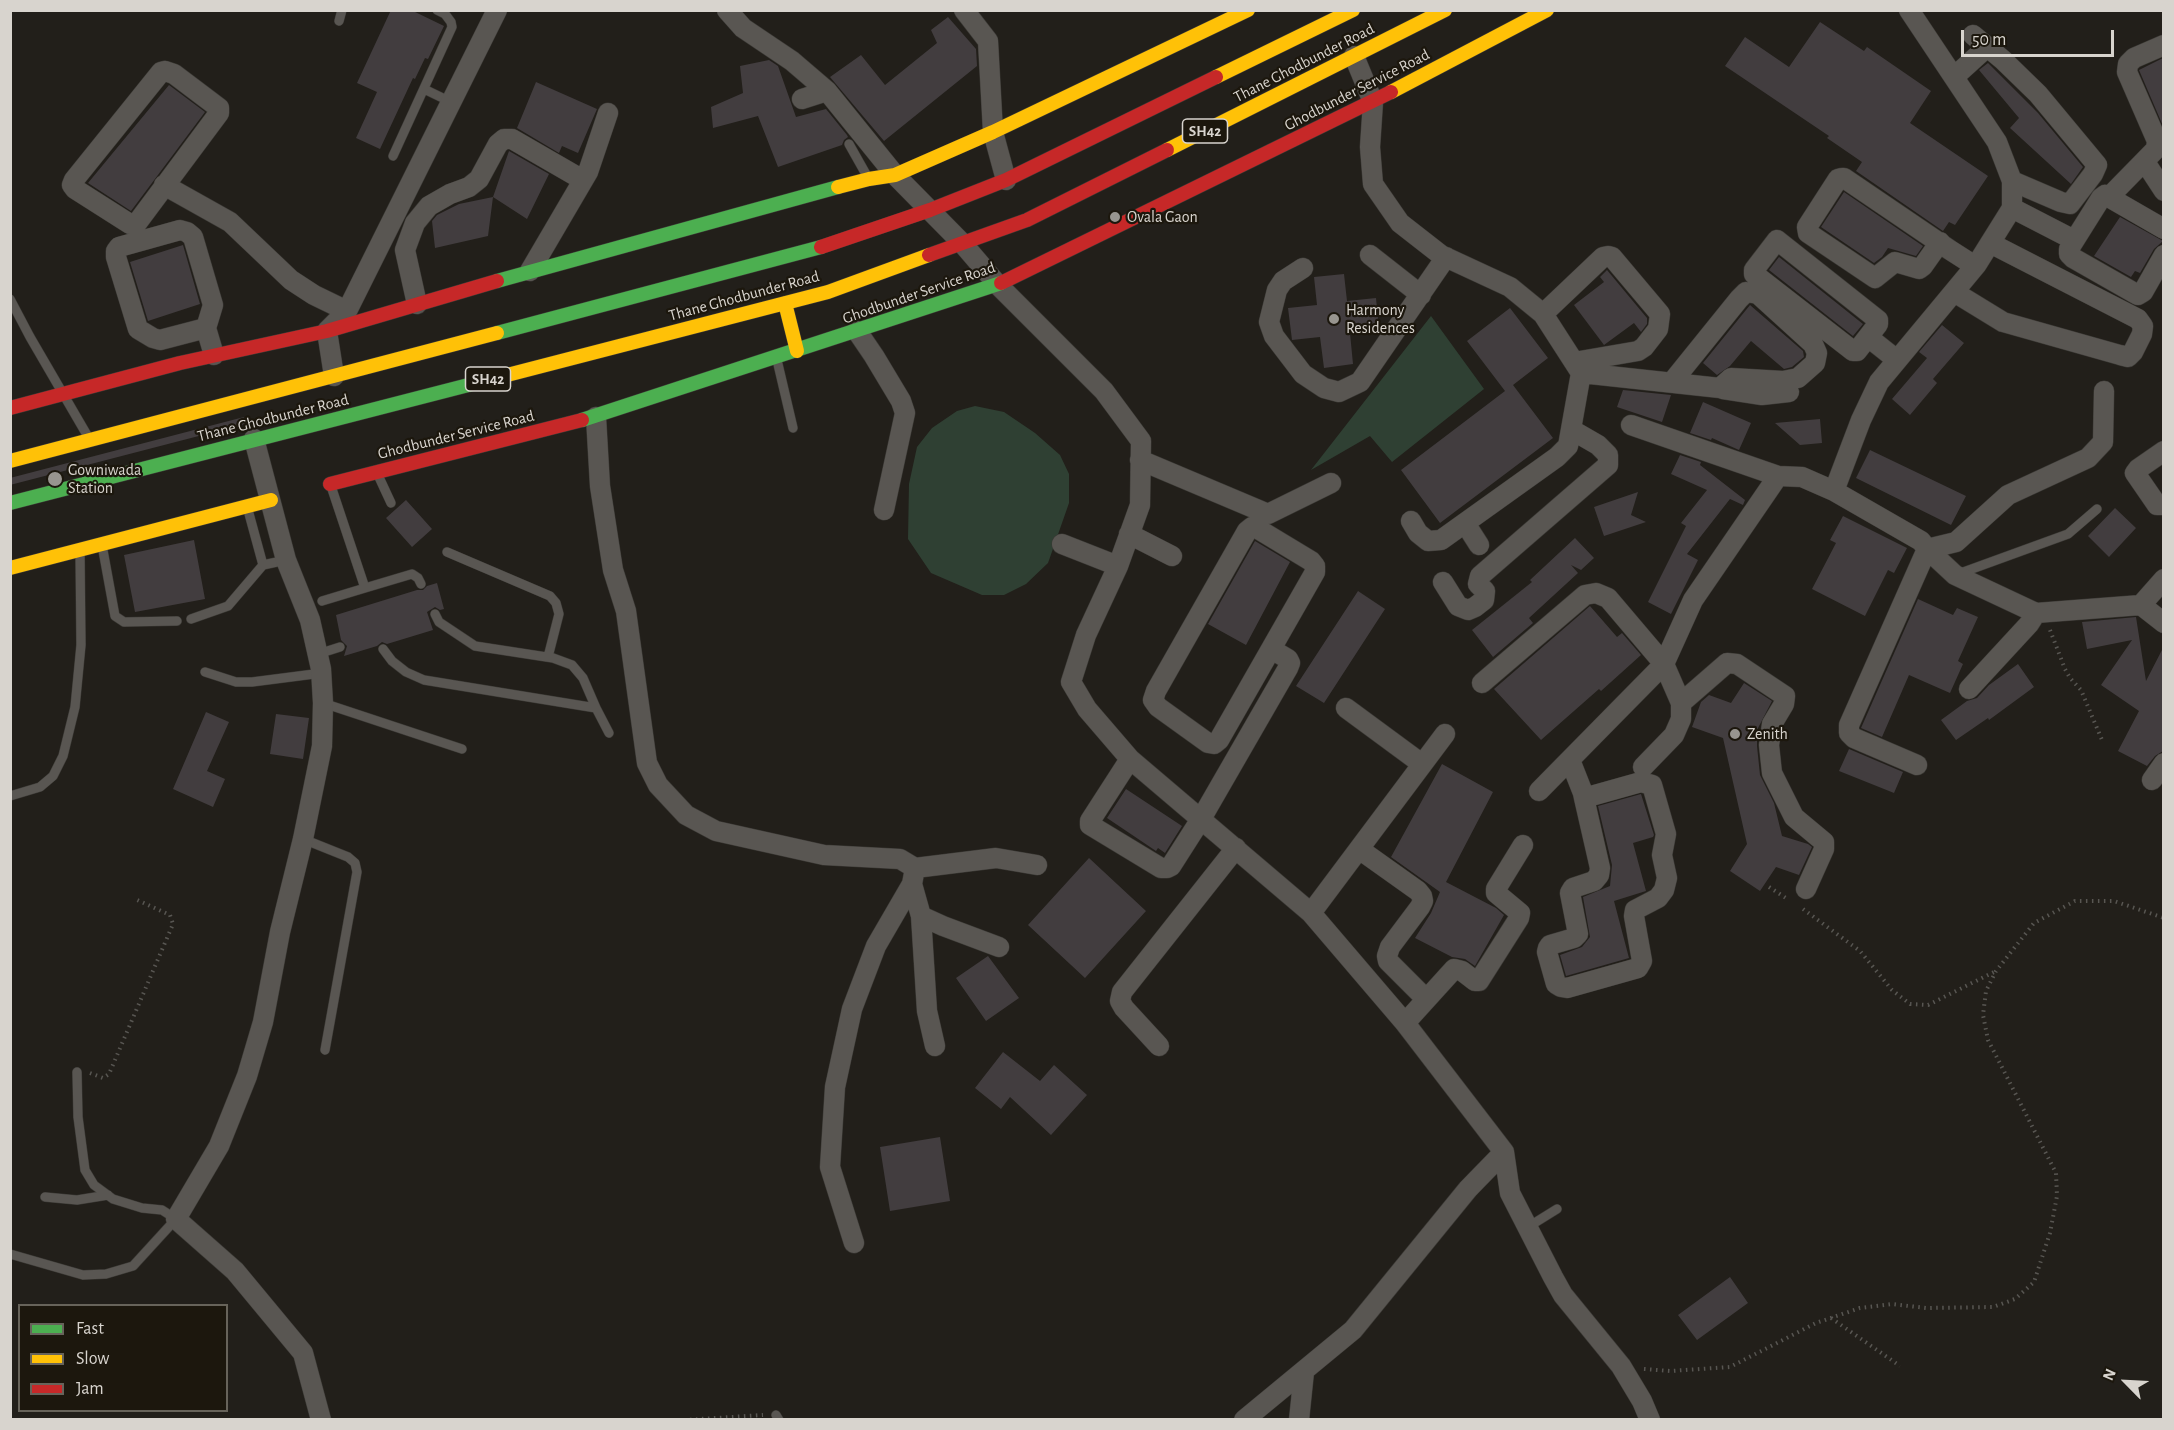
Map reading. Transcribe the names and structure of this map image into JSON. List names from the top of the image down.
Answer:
{
  "streets": {
    "main road": ["Thane Ghodbunder Road", "Ghodbunder Service Road", "SH42"]
  },
  "places": [
    "Ovala Gaon",
    "Harmony Residences",
    "Gowniwada Station",
    "Zenith"
  ],
  "legend": ["Fast", "Slow", "Jam"],
  "scale_bar": "50 m",
  "north": "top left"
}
